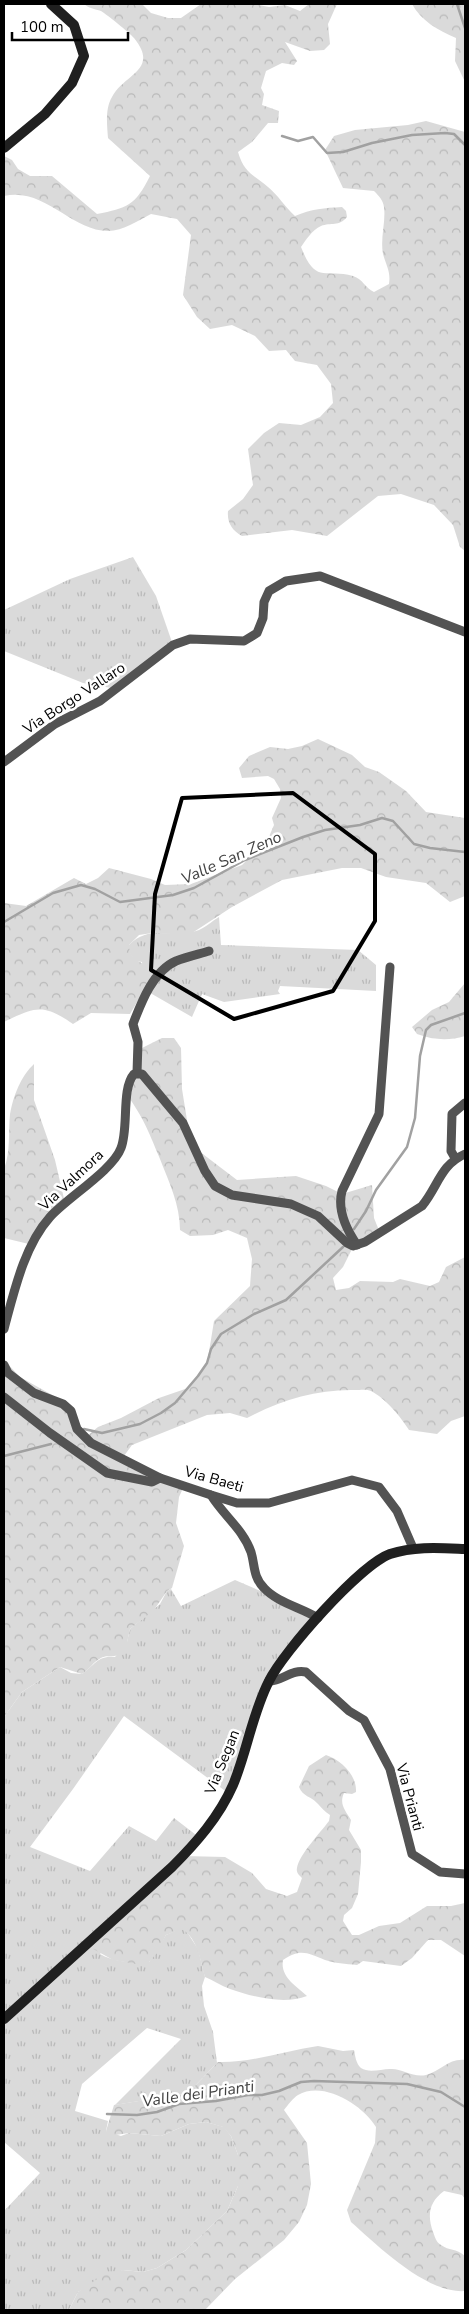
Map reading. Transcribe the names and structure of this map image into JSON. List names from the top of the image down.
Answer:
{
  "streets": {
    "street": [
      "Via Borgo Vallaro",
      "Via Valmora",
      "Via Baeti",
      "Via Segan",
      "Via Prianti"
    ]
  },
  "crossings": [
    ["Via Baeti", "Via Segan"],
    ["Via Segan", "Via Prianti"]
  ],
  "water": ["Valle San Zeno", "Valle dei Prianti"],
  "scale_bar": "100 m"
}
